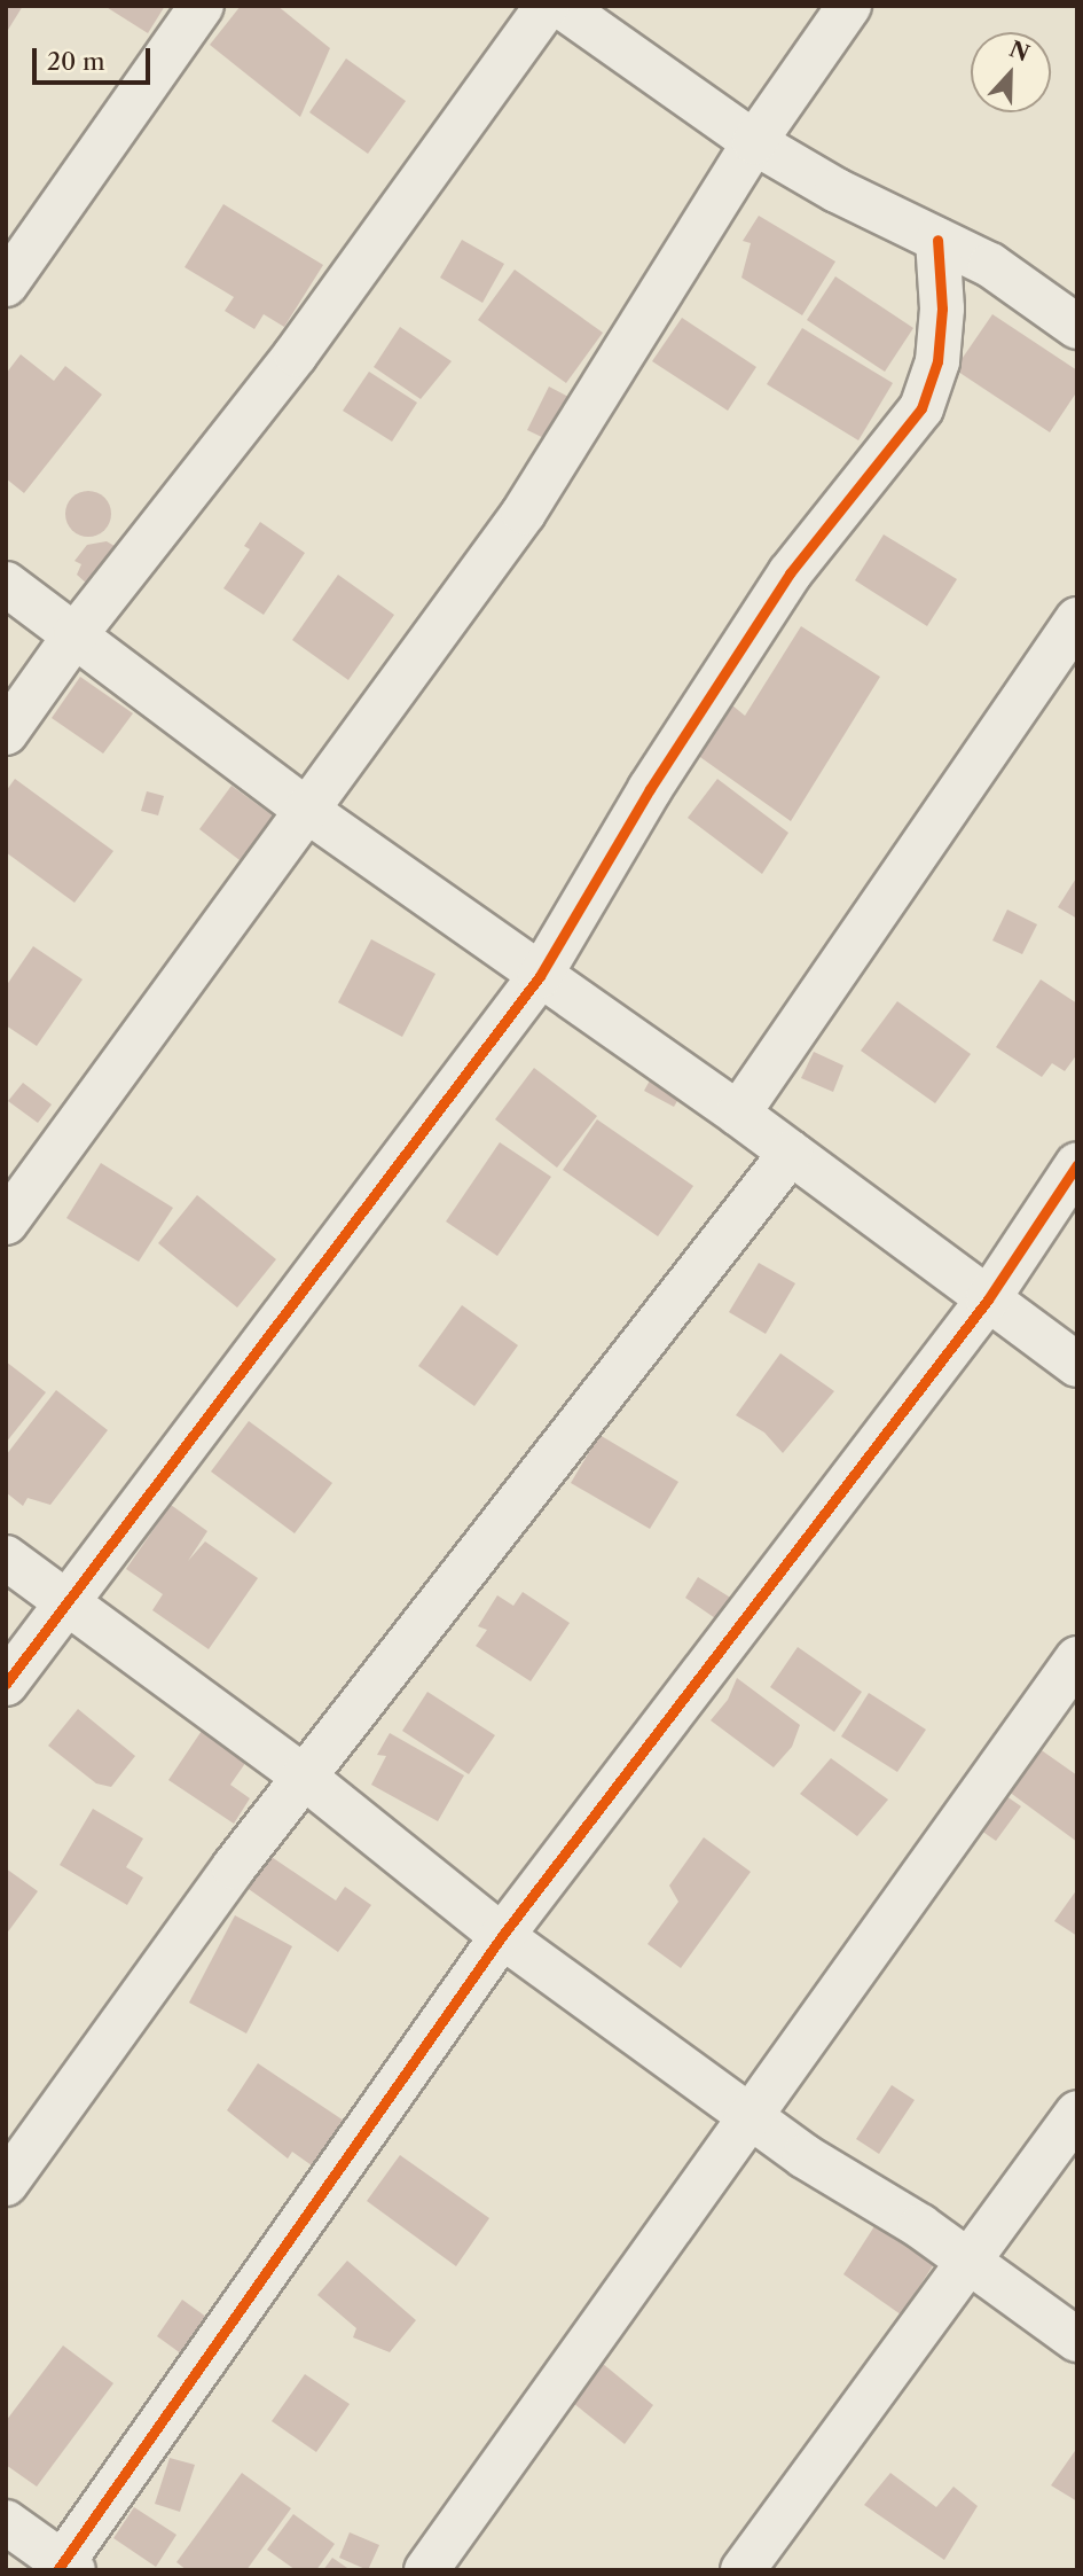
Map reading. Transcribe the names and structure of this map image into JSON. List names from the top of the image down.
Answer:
{
  "scale_bar": "20 m",
  "north": "top"
}
